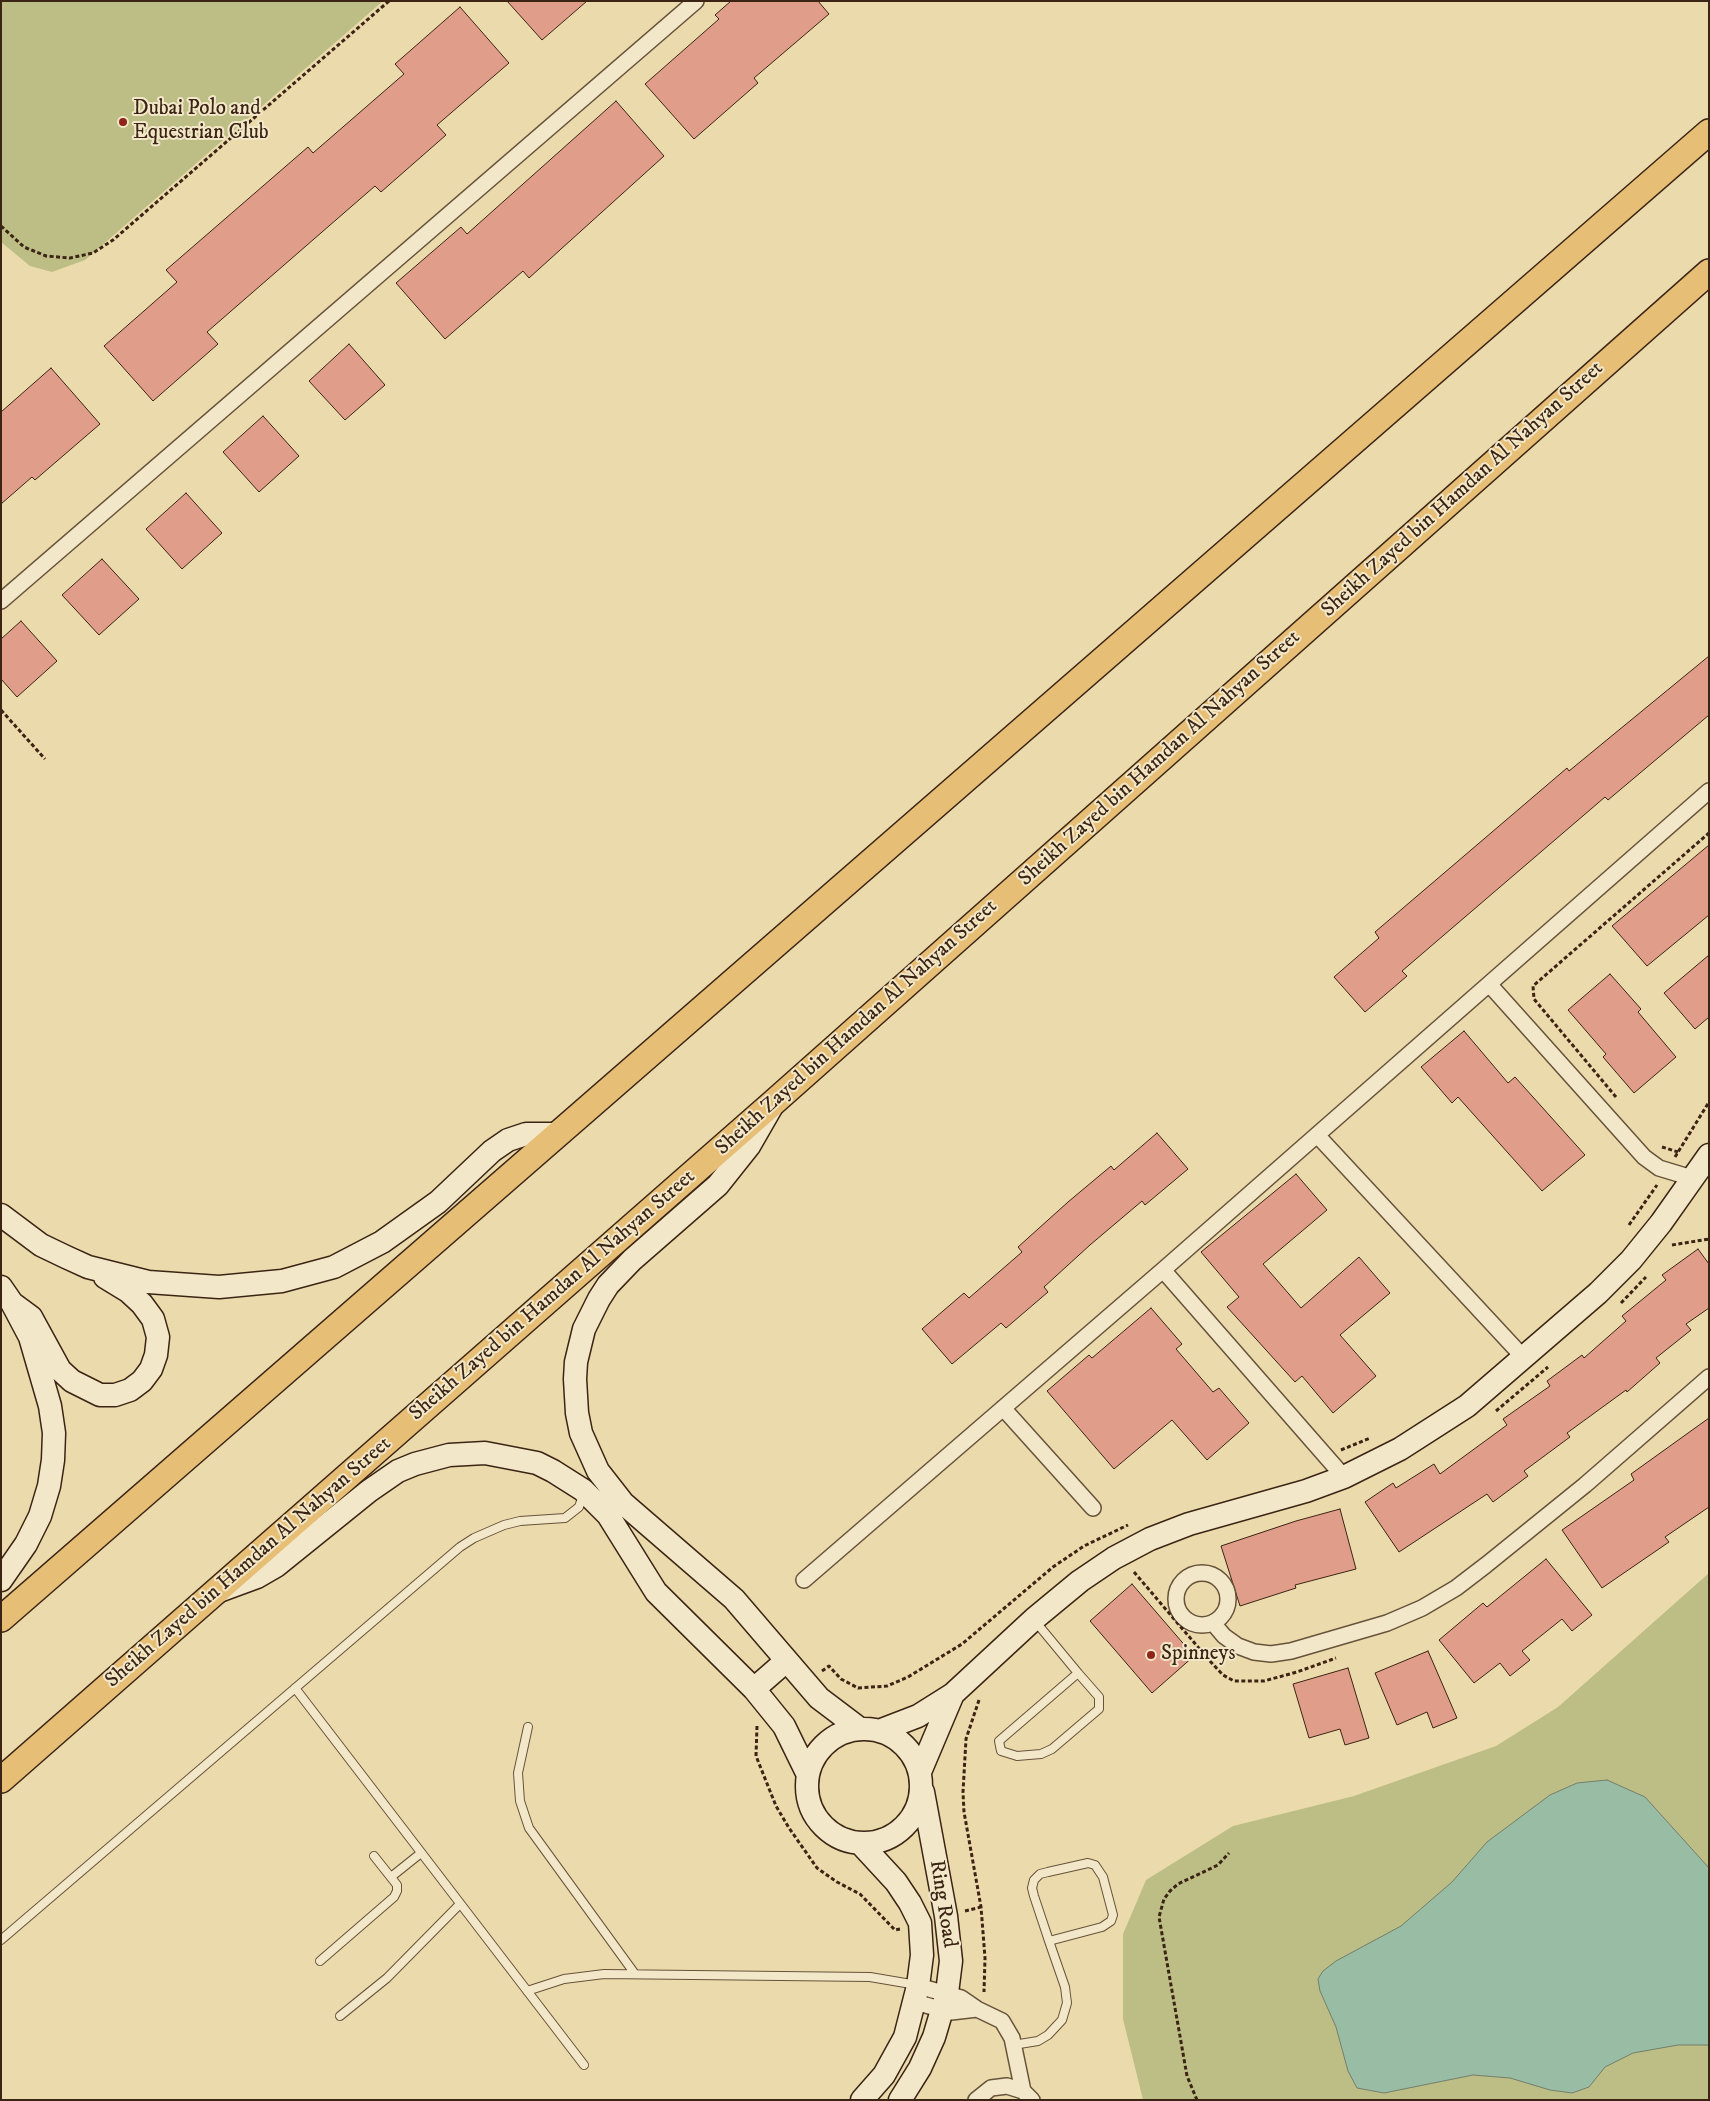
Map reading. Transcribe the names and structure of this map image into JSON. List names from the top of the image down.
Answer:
{
  "streets": {
    "main road": ["Sheikh Zayed bin Hamdan Al Nahyan Street"],
    "street": ["Ring Road"]
  },
  "places": ["Dubai Polo and Equestrian Club", "Spinneys"]
}
